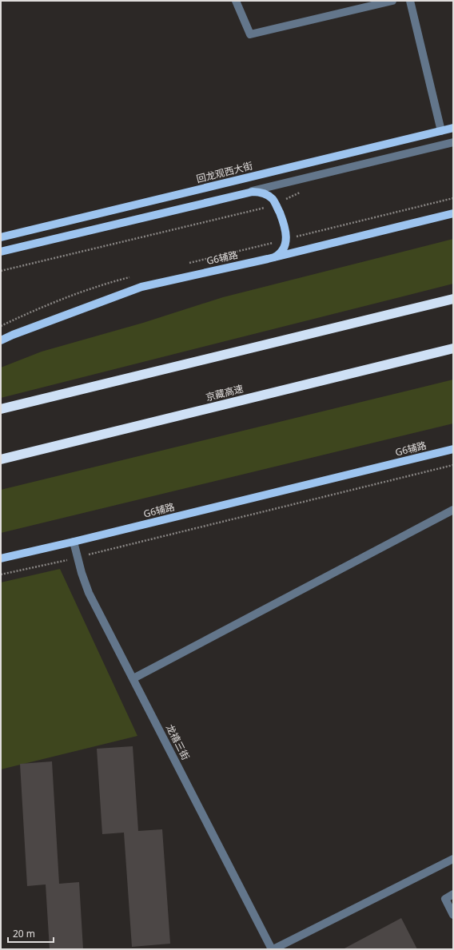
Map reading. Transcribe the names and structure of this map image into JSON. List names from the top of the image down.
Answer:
{
  "streets": {
    "highway": ["京藏高速"],
    "main road": ["回龙观西大街", "G6辅路"],
    "street": ["龙禧三街"]
  },
  "crossings": [
    ["G6辅路", "龙禧三街"]
  ],
  "scale_bar": "20 m"
}
